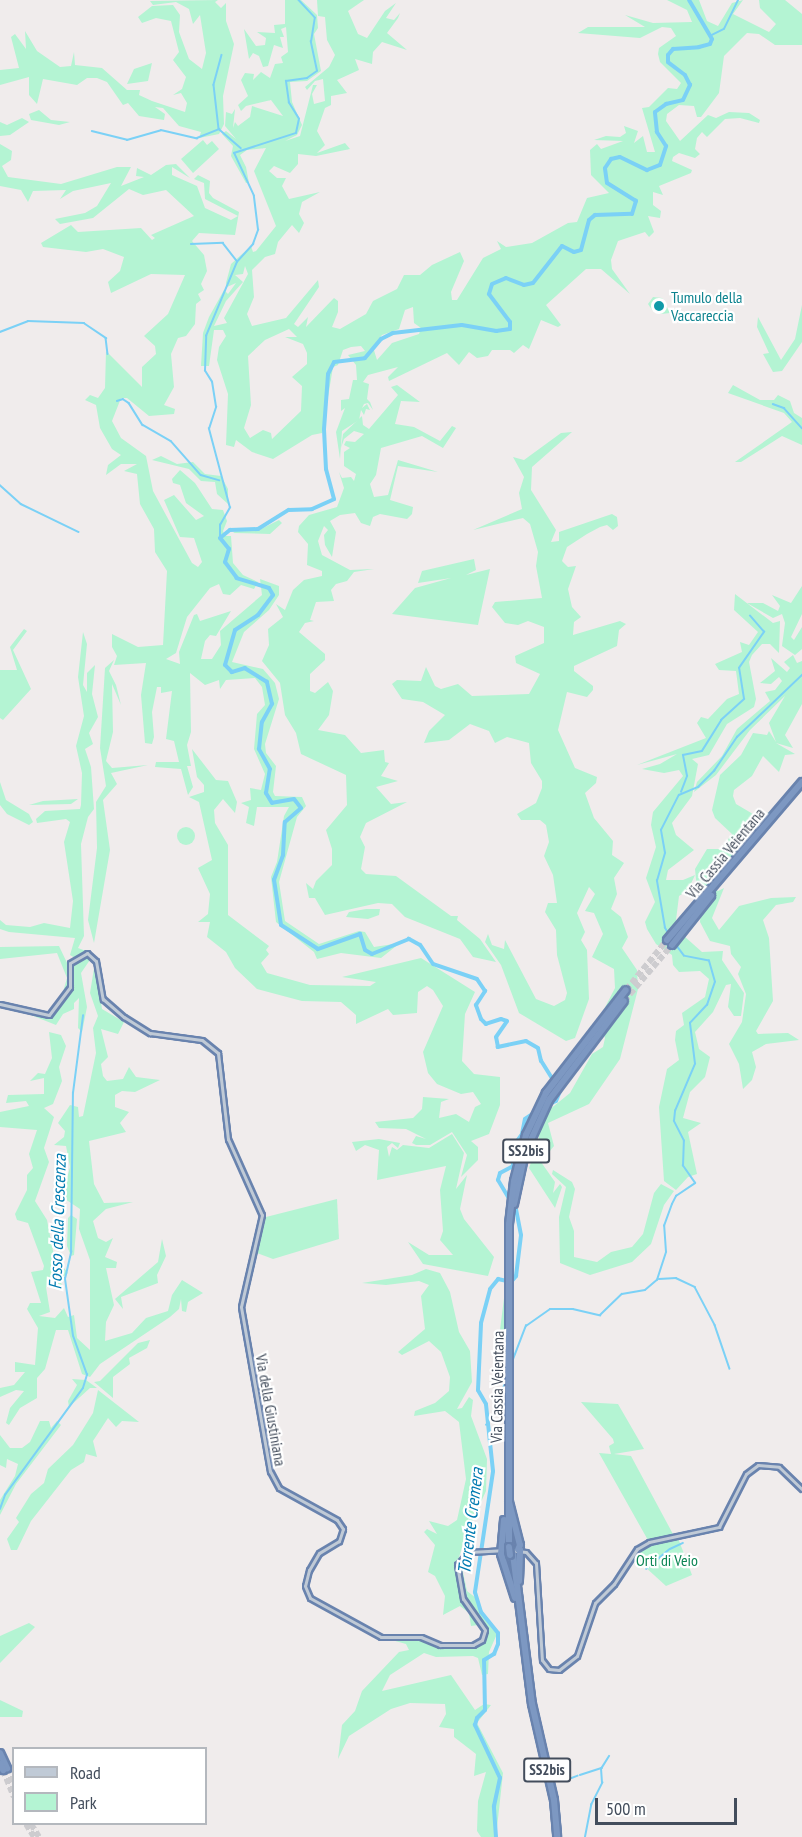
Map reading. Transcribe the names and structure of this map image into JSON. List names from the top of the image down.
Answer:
{
  "streets": {
    "highway": ["Via Cassia Veientana", "SS2bis"],
    "street": ["Via della Giustiniana"]
  },
  "water": ["Fosso della Crescenza", "Torrente Cremera"],
  "parks": ["Orti di Veio"],
  "places": ["Tumulo della Vaccareccia"],
  "legend": ["Road", "Park"],
  "scale_bar": "500 m"
}
